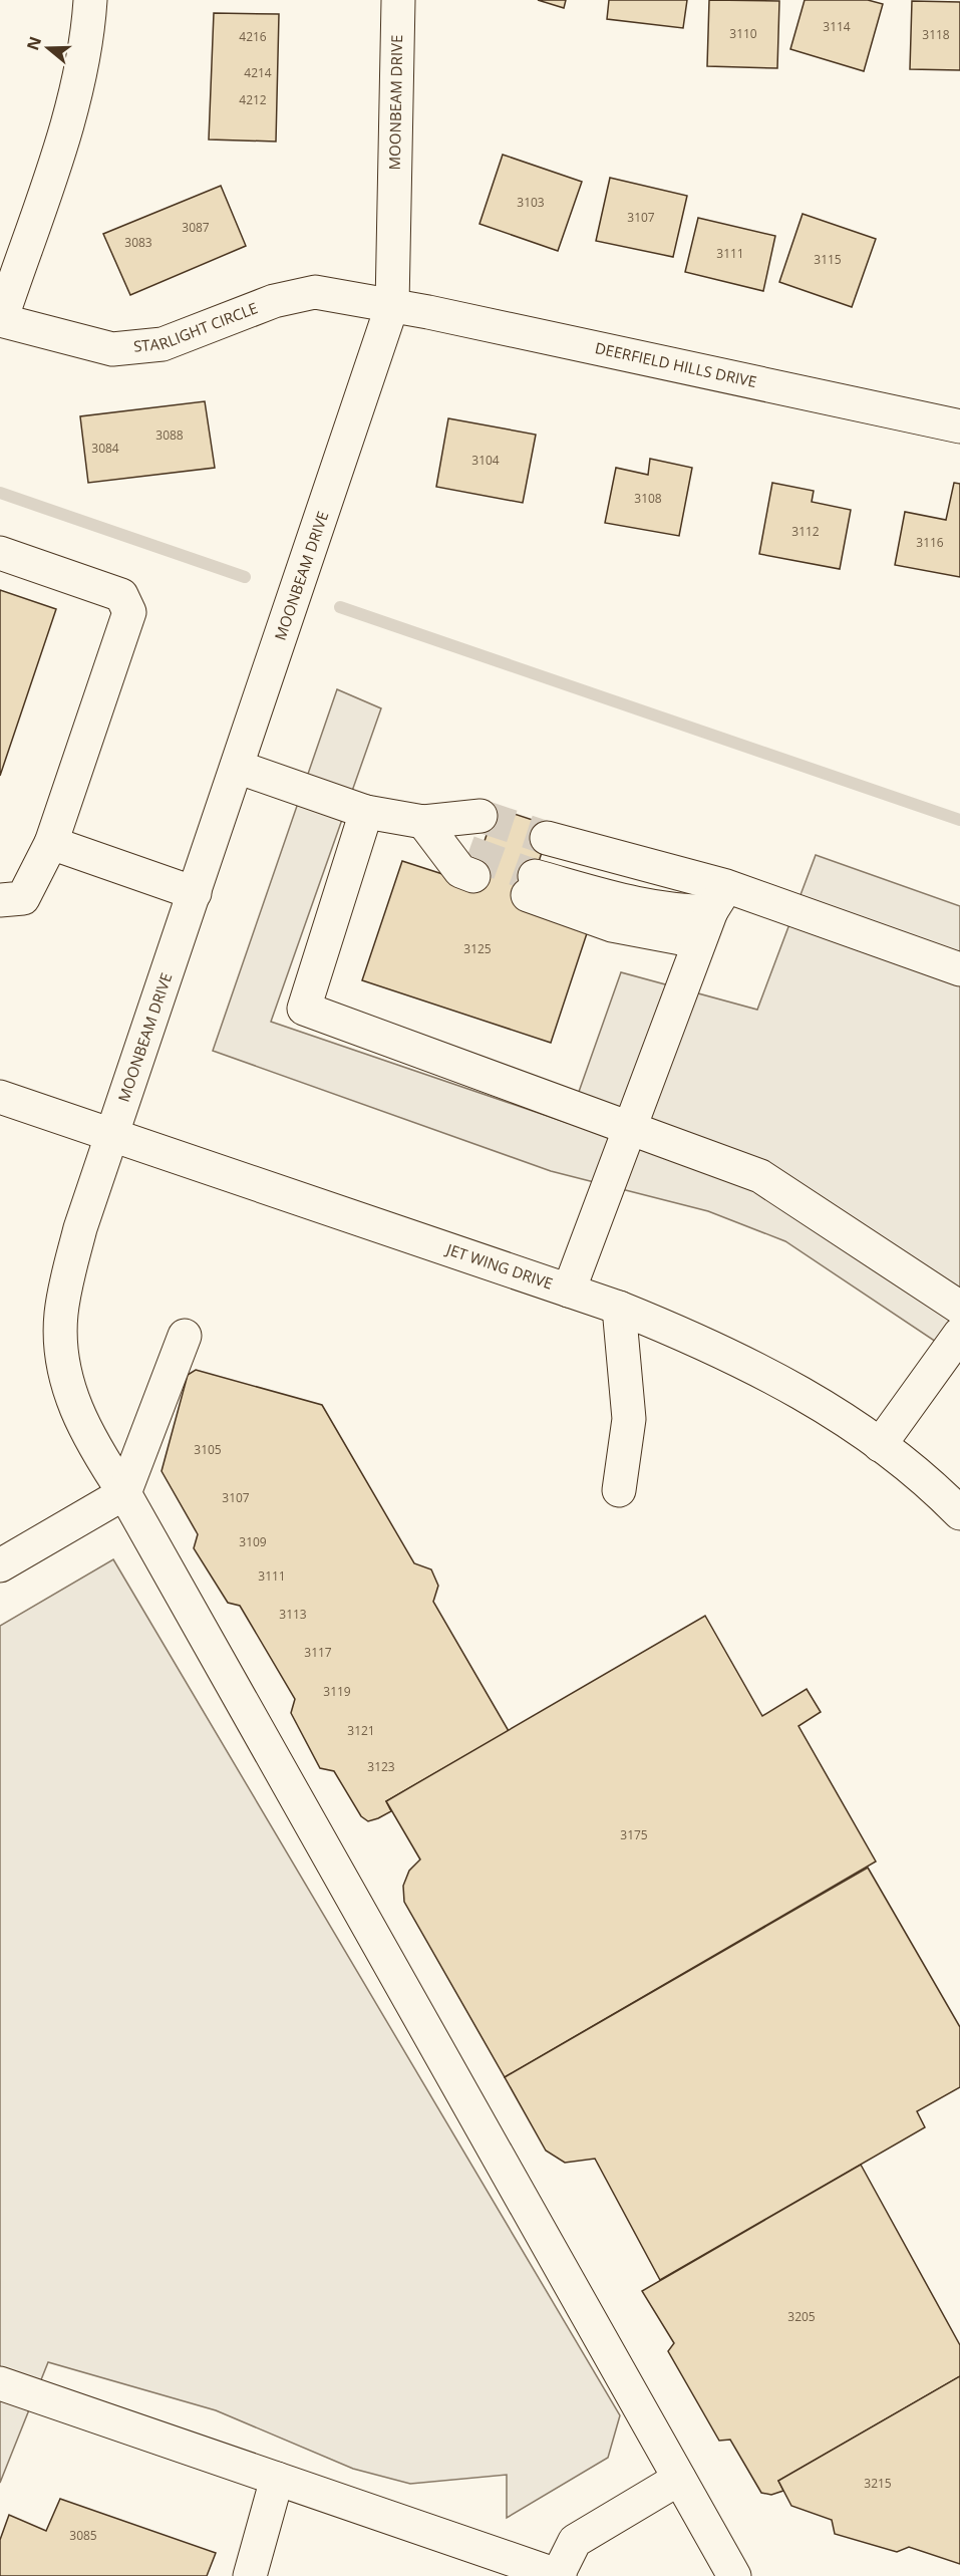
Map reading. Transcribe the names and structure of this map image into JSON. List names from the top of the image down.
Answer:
{
  "streets": {
    "street": [
      "MOONBEAM DRIVE",
      "STARLIGHT CIRCLE",
      "DEERFIELD HILLS DRIVE",
      "JET WING DRIVE"
    ]
  },
  "crossings": [
    ["MOONBEAM DRIVE", "STARLIGHT CIRCLE"],
    ["MOONBEAM DRIVE", "DEERFIELD HILLS DRIVE"],
    ["MOONBEAM DRIVE", "JET WING DRIVE"],
    ["STARLIGHT CIRCLE", "DEERFIELD HILLS DRIVE"]
  ],
  "house_numbers": [
    "3114",
    "3110",
    "3118",
    "4216",
    "4214",
    "4212",
    "3103",
    "3107",
    "3087",
    "3083",
    "3111",
    "3115",
    "3088",
    "3084",
    "3104",
    "3108",
    "3112",
    "3116",
    "3125",
    "3105",
    "3107",
    "3109",
    "3111",
    "3113",
    "3117",
    "3119",
    "3121",
    "3123",
    "3175",
    "3205",
    "3215",
    "3085"
  ],
  "north": "left"
}
